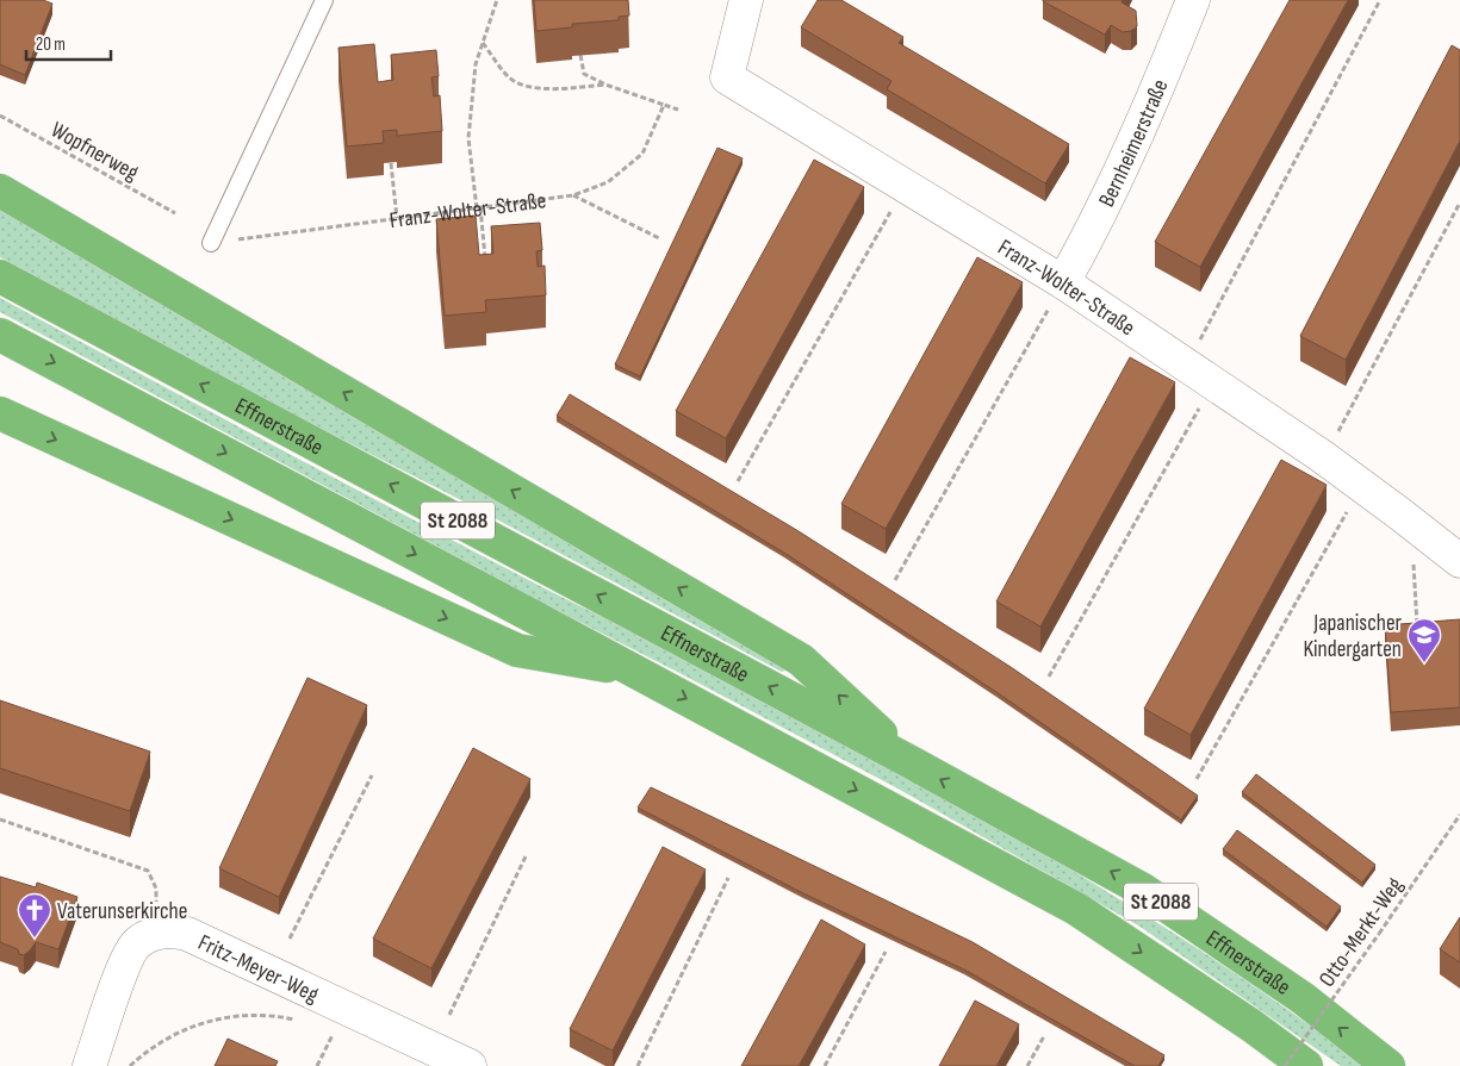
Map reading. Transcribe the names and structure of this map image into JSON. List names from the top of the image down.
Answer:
{
  "streets": {
    "highway": ["Effnerstraße", "St 2088"],
    "street": ["Bernheimerstraße", "Franz-Wolter-Straße", "Fritz-Meyer-Weg"],
    "path": ["Wopfnerweg", "Otto-Merkt-Weg"]
  },
  "crossings": [
    ["Bernheimerstraße", "Franz-Wolter-Straße"]
  ],
  "places": {
    "school or university": ["Japanischer Kindergarten"],
    "church": ["Vaterunserkirche"]
  },
  "scale_bar": "20 m"
}
